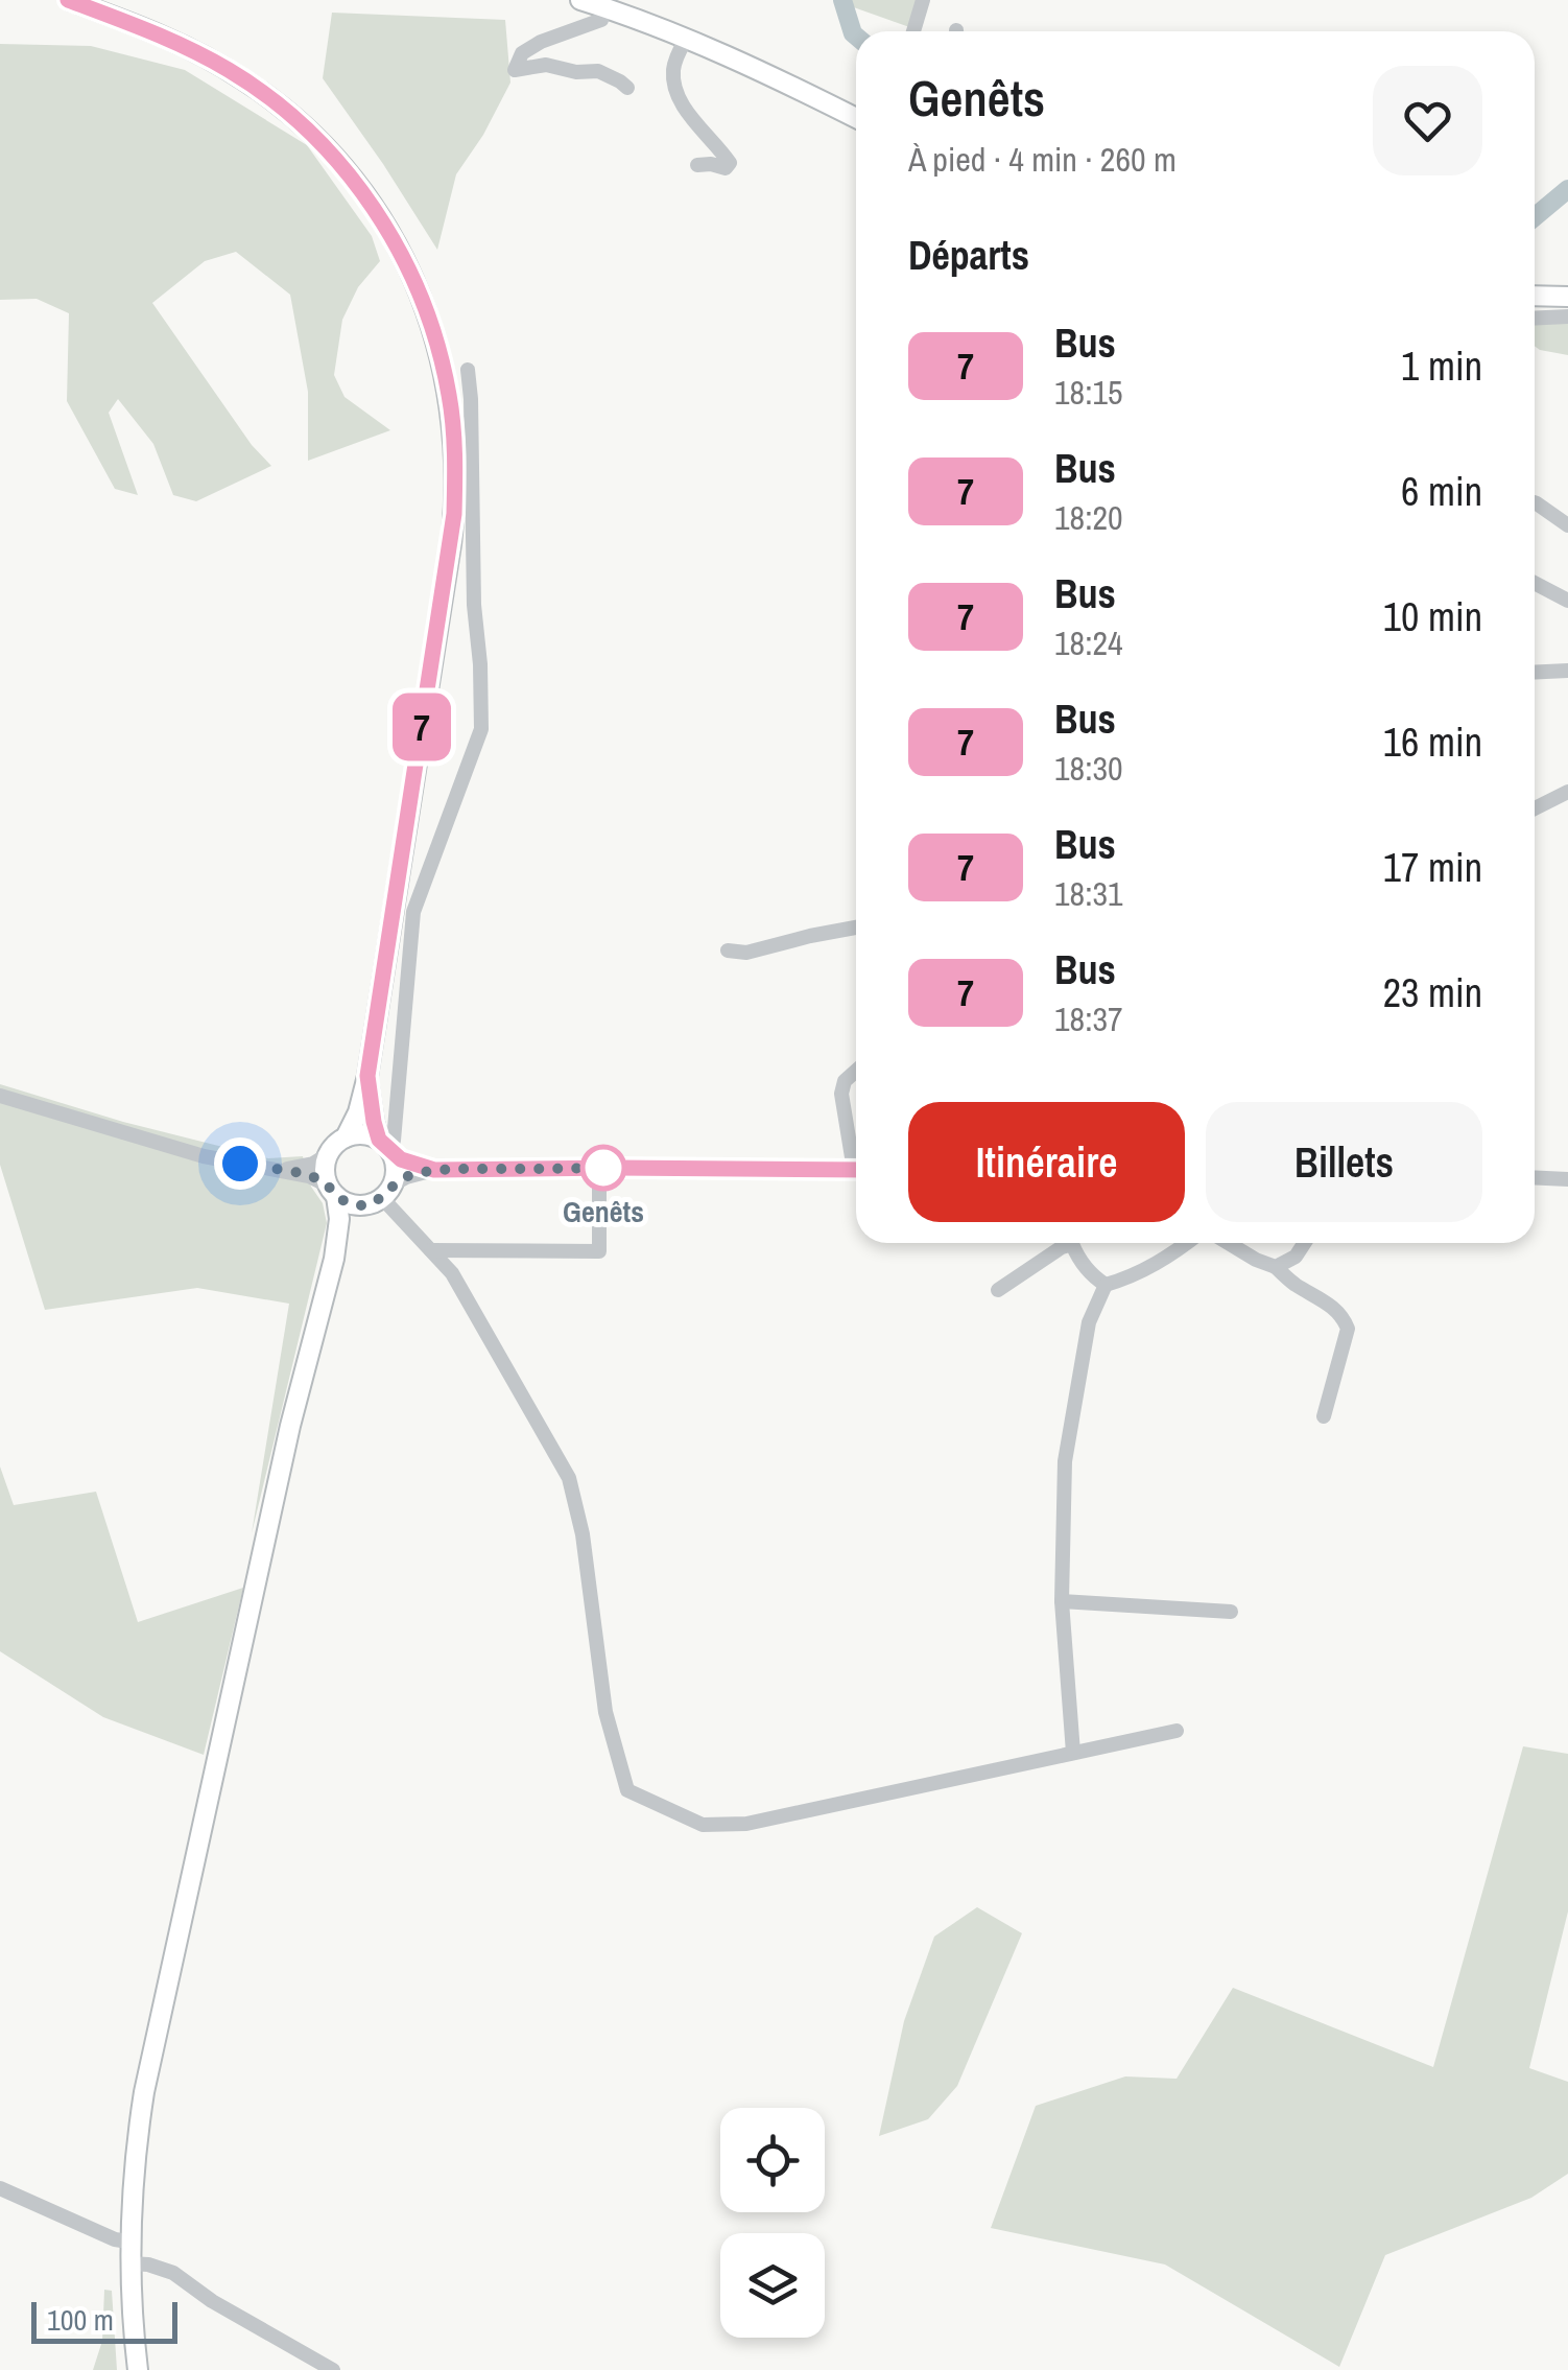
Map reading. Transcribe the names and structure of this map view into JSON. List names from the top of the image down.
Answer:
{
  "places": ["Genêts"],
  "lines": ["bus line 7"],
  "scale_bar": "100 m",
  "page": {
    "on_map": "7",
    "heading": [
      ["Genêts", "À pied · 4 min · 260 m"],
      "Départs"
    ],
    "list": [
      {
        "mark": "7",
        "name": "Bus",
        "note": "18:15",
        "value": "1 min"
      },
      {
        "mark": "7",
        "name": "Bus",
        "note": "18:20",
        "value": "6 min"
      },
      {
        "mark": "7",
        "name": "Bus",
        "note": "18:24",
        "value": "10 min"
      },
      {
        "mark": "7",
        "name": "Bus",
        "note": "18:30",
        "value": "16 min"
      },
      {
        "mark": "7",
        "name": "Bus",
        "note": "18:31",
        "value": "17 min"
      },
      {
        "mark": "7",
        "name": "Bus",
        "note": "18:37",
        "value": "23 min"
      }
    ],
    "buttons": ["Itinéraire", "Billets"],
    "scale": "100 m"
  }
}
